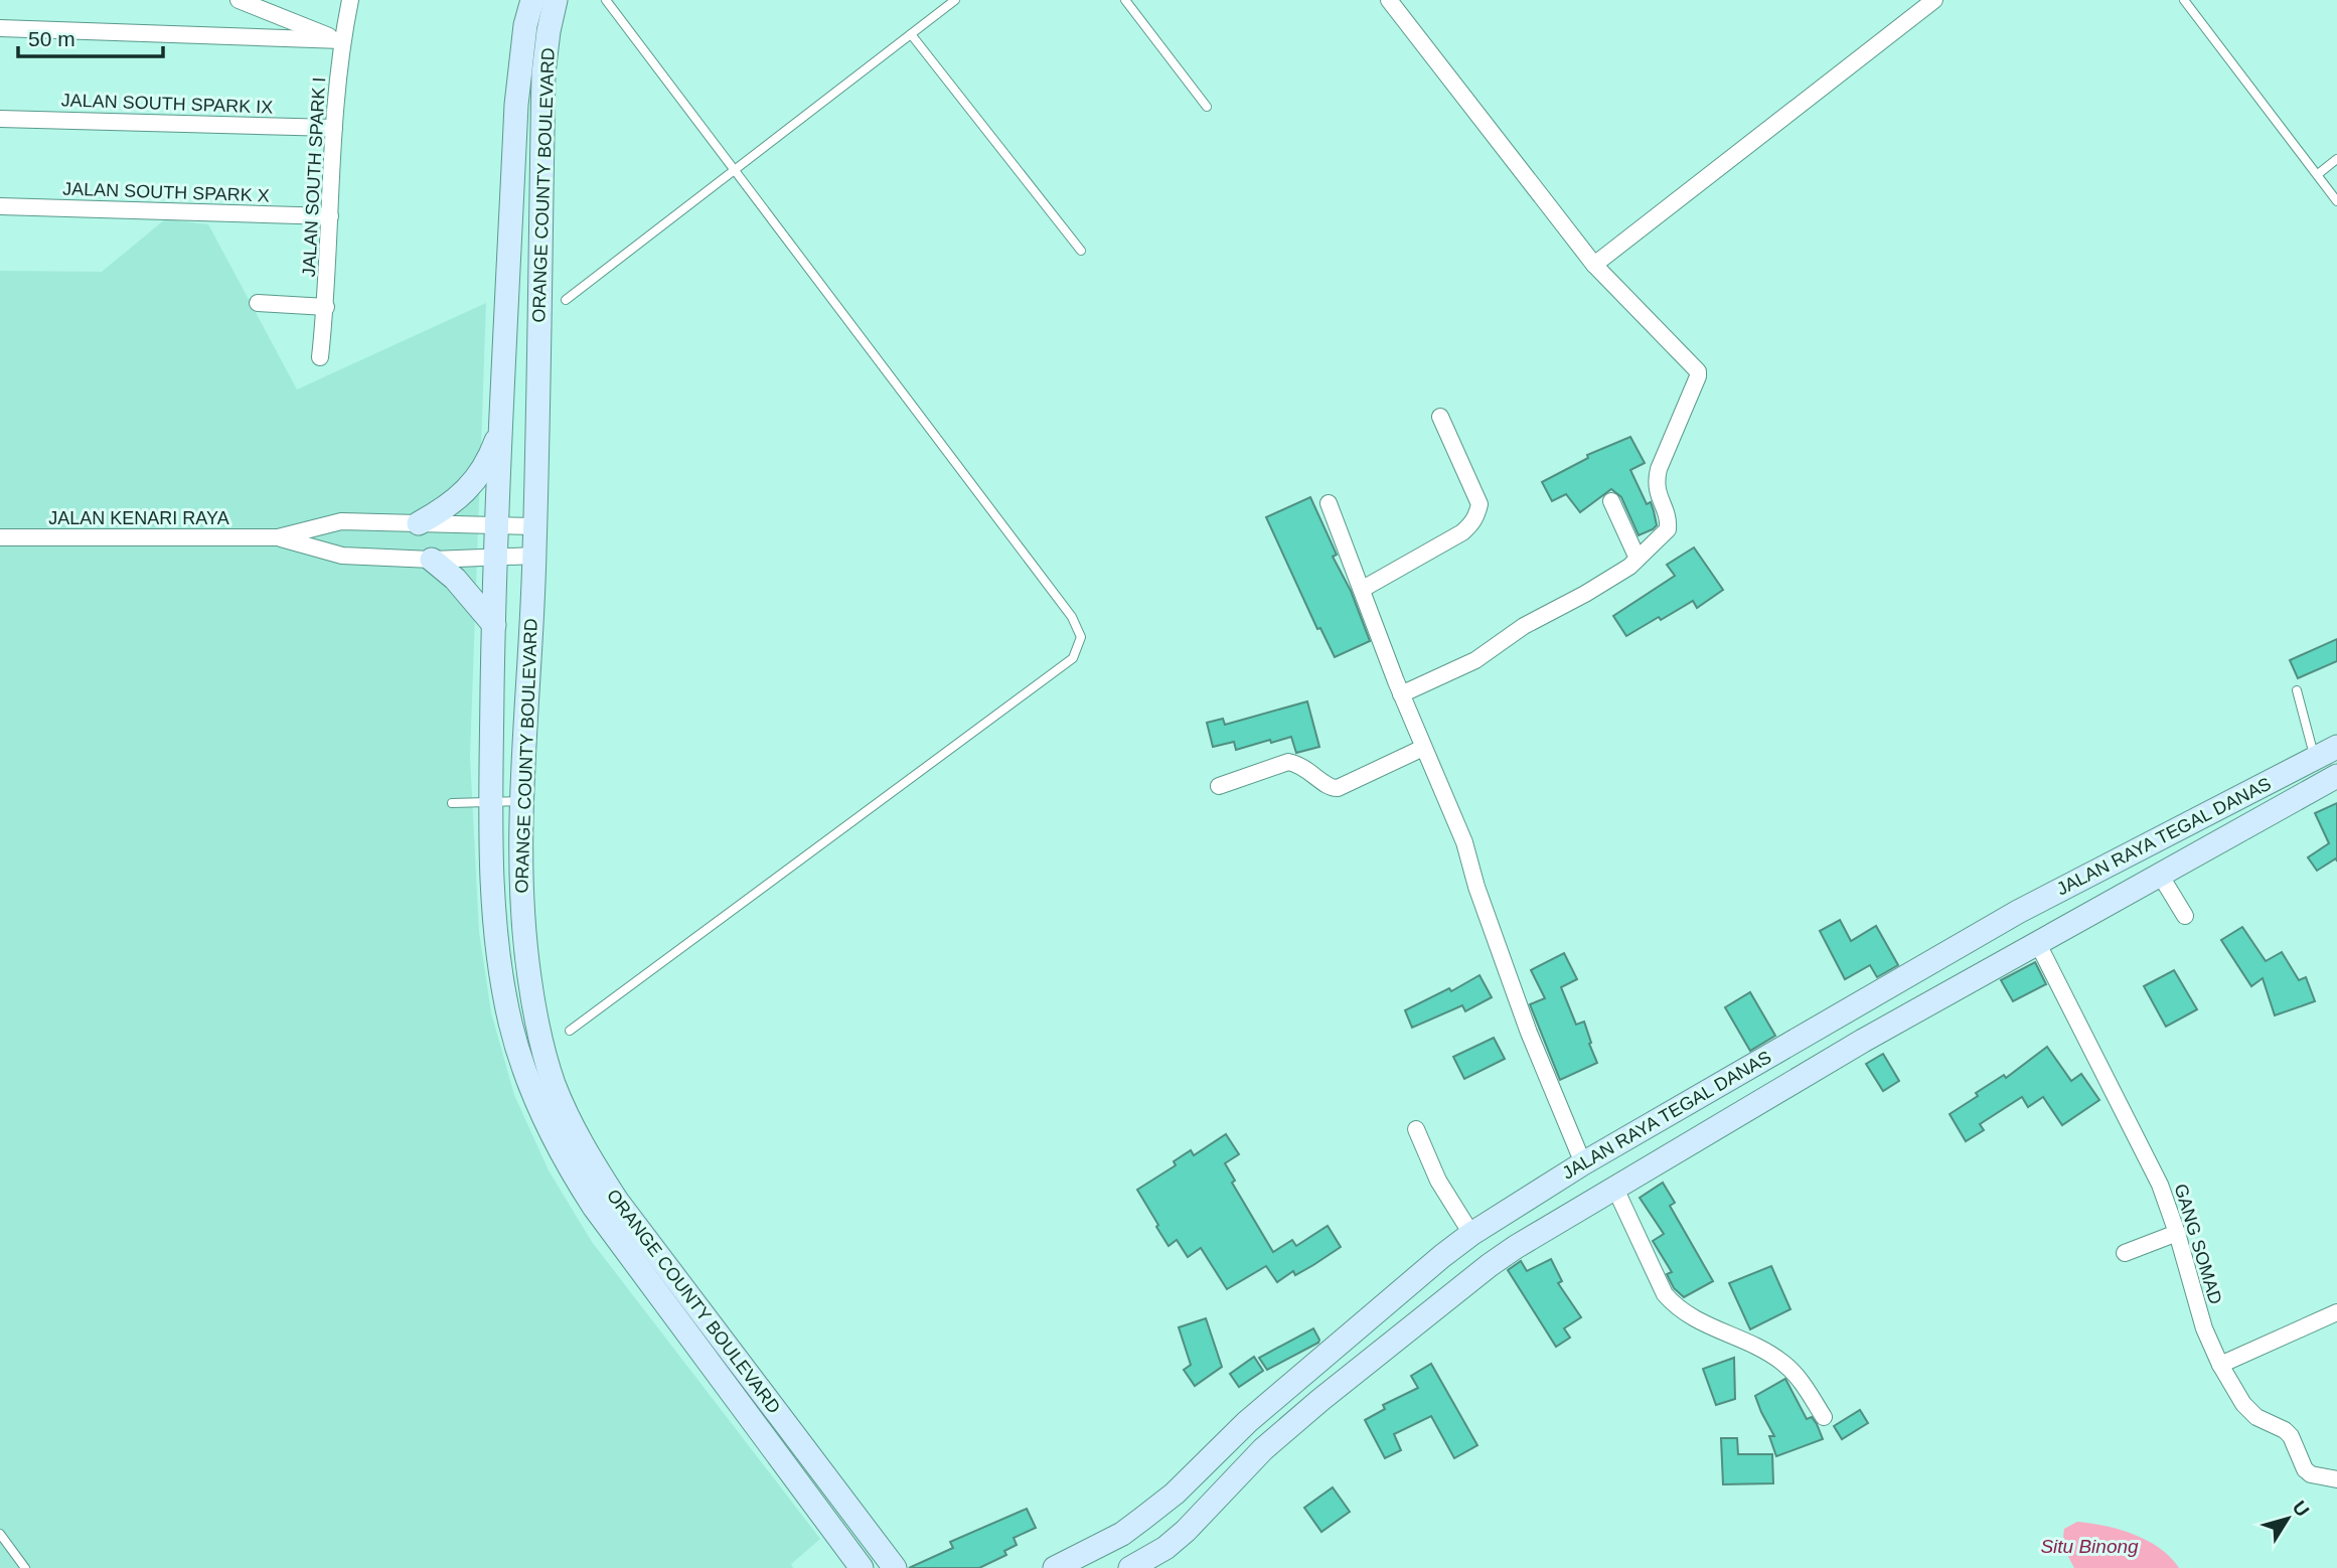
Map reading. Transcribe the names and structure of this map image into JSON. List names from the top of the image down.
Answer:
{
  "streets": {
    "main road": ["ORANGE COUNTY BOULEVARD", "JALAN RAYA TEGAL DANAS"],
    "street": [
      "JALAN SOUTH SPARK IX",
      "JALAN SOUTH SPARK I",
      "JALAN SOUTH SPARK X",
      "JALAN KENARI RAYA",
      "GANG SOMAD"
    ]
  },
  "crossings": [
    ["JALAN SOUTH SPARK IX", "JALAN SOUTH SPARK I"],
    ["JALAN SOUTH SPARK I", "JALAN SOUTH SPARK X"],
    ["ORANGE COUNTY BOULEVARD", "JALAN KENARI RAYA"],
    ["JALAN RAYA TEGAL DANAS", "GANG SOMAD"]
  ],
  "water": ["Situ Binong"],
  "scale_bar": "50 m",
  "north": "top right"
}
